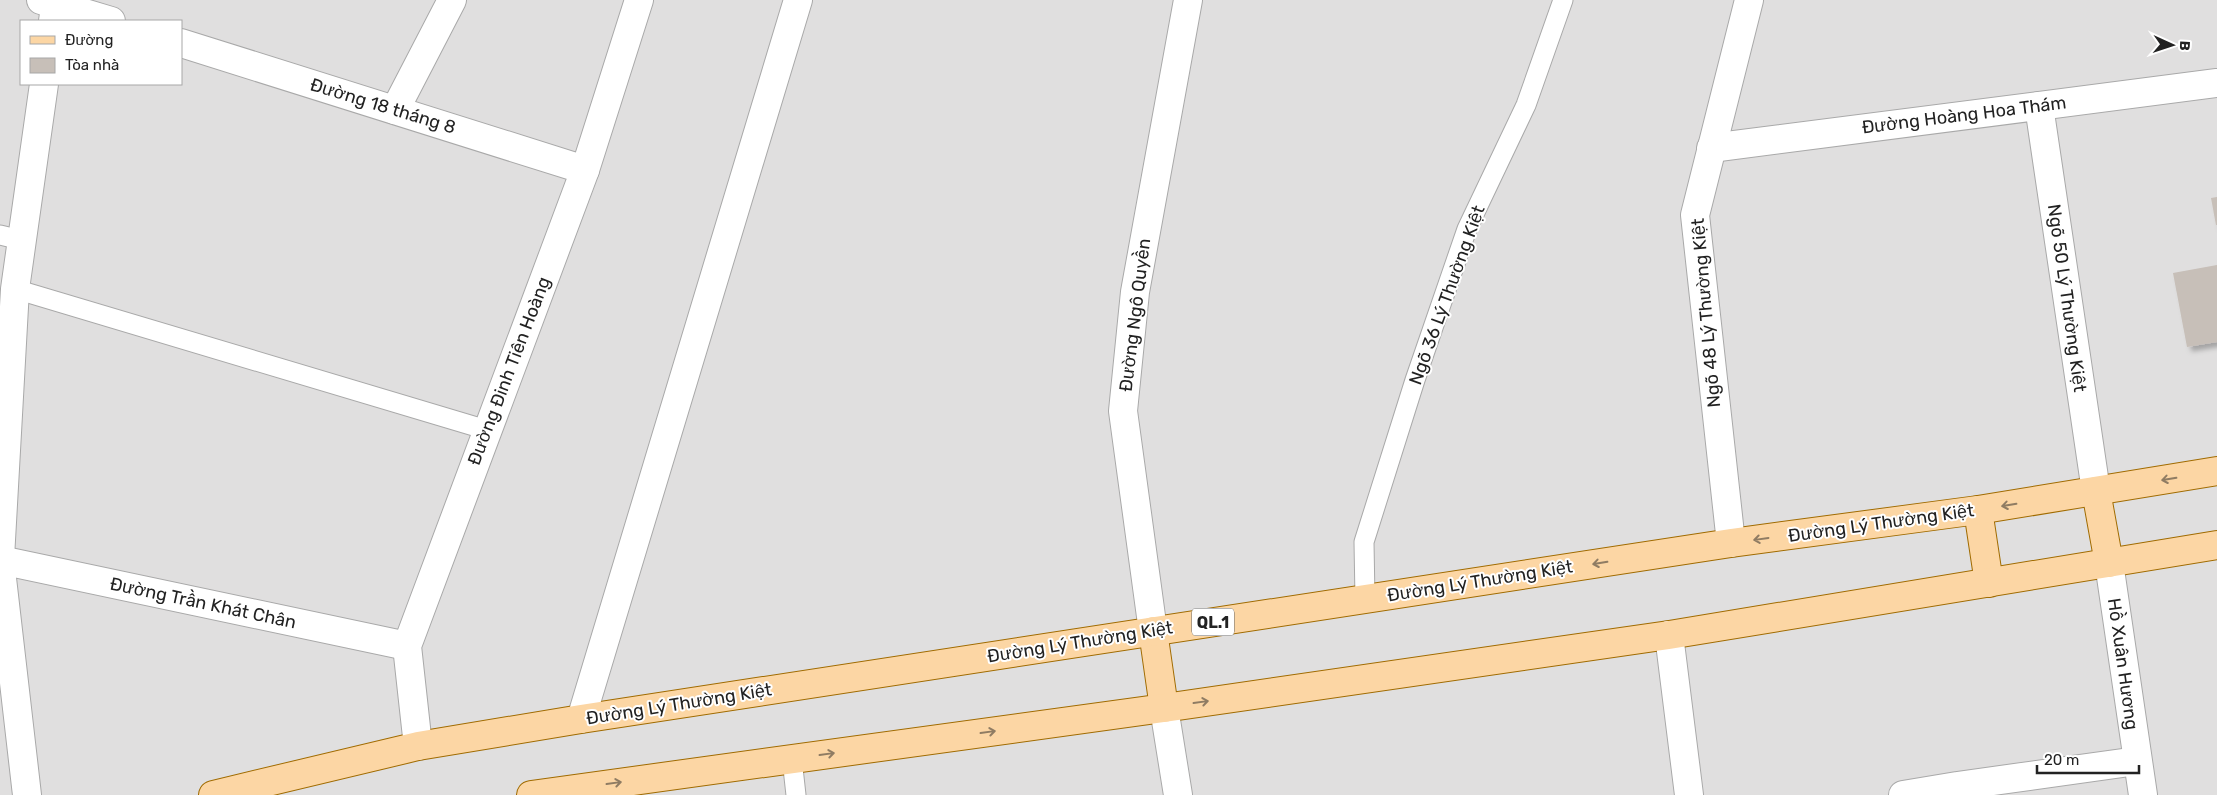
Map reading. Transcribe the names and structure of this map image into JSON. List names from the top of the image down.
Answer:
{
  "streets": {
    "main road": ["Đường Lý Thường Kiệt", "QL.1"],
    "street": [
      "Đường 18 tháng 8",
      "Đường Hoàng Hoa Thám",
      "Ngõ 50 Lý Thường Kiệt",
      "Ngõ 48 Lý Thường Kiệt",
      "Đường Ngô Quyền",
      "Đường Đinh Tiên Hoàng",
      "Đường Trần Khát Chân",
      "Hồ Xuân Hương"
    ],
    "lane": ["Ngõ 36 Lý Thường Kiệt"]
  },
  "crossings": [
    ["Đường 18 tháng 8", "Đường Đinh Tiên Hoàng"],
    ["Đường Hoàng Hoa Thám", "Ngõ 50 Lý Thường Kiệt"],
    ["Đường Hoàng Hoa Thám", "Ngõ 48 Lý Thường Kiệt"],
    ["Ngõ 36 Lý Thường Kiệt", "Đường Lý Thường Kiệt"],
    ["Ngõ 50 Lý Thường Kiệt", "Đường Lý Thường Kiệt"],
    ["Ngõ 48 Lý Thường Kiệt", "Đường Lý Thường Kiệt"],
    ["Đường Ngô Quyền", "Đường Lý Thường Kiệt"],
    ["Đường Đinh Tiên Hoàng", "Đường Lý Thường Kiệt"],
    ["Đường Đinh Tiên Hoàng", "Đường Trần Khát Chân"]
  ],
  "legend": ["Đường", "Tòa nhà"],
  "scale_bar": "20 m",
  "north": "right"
}
